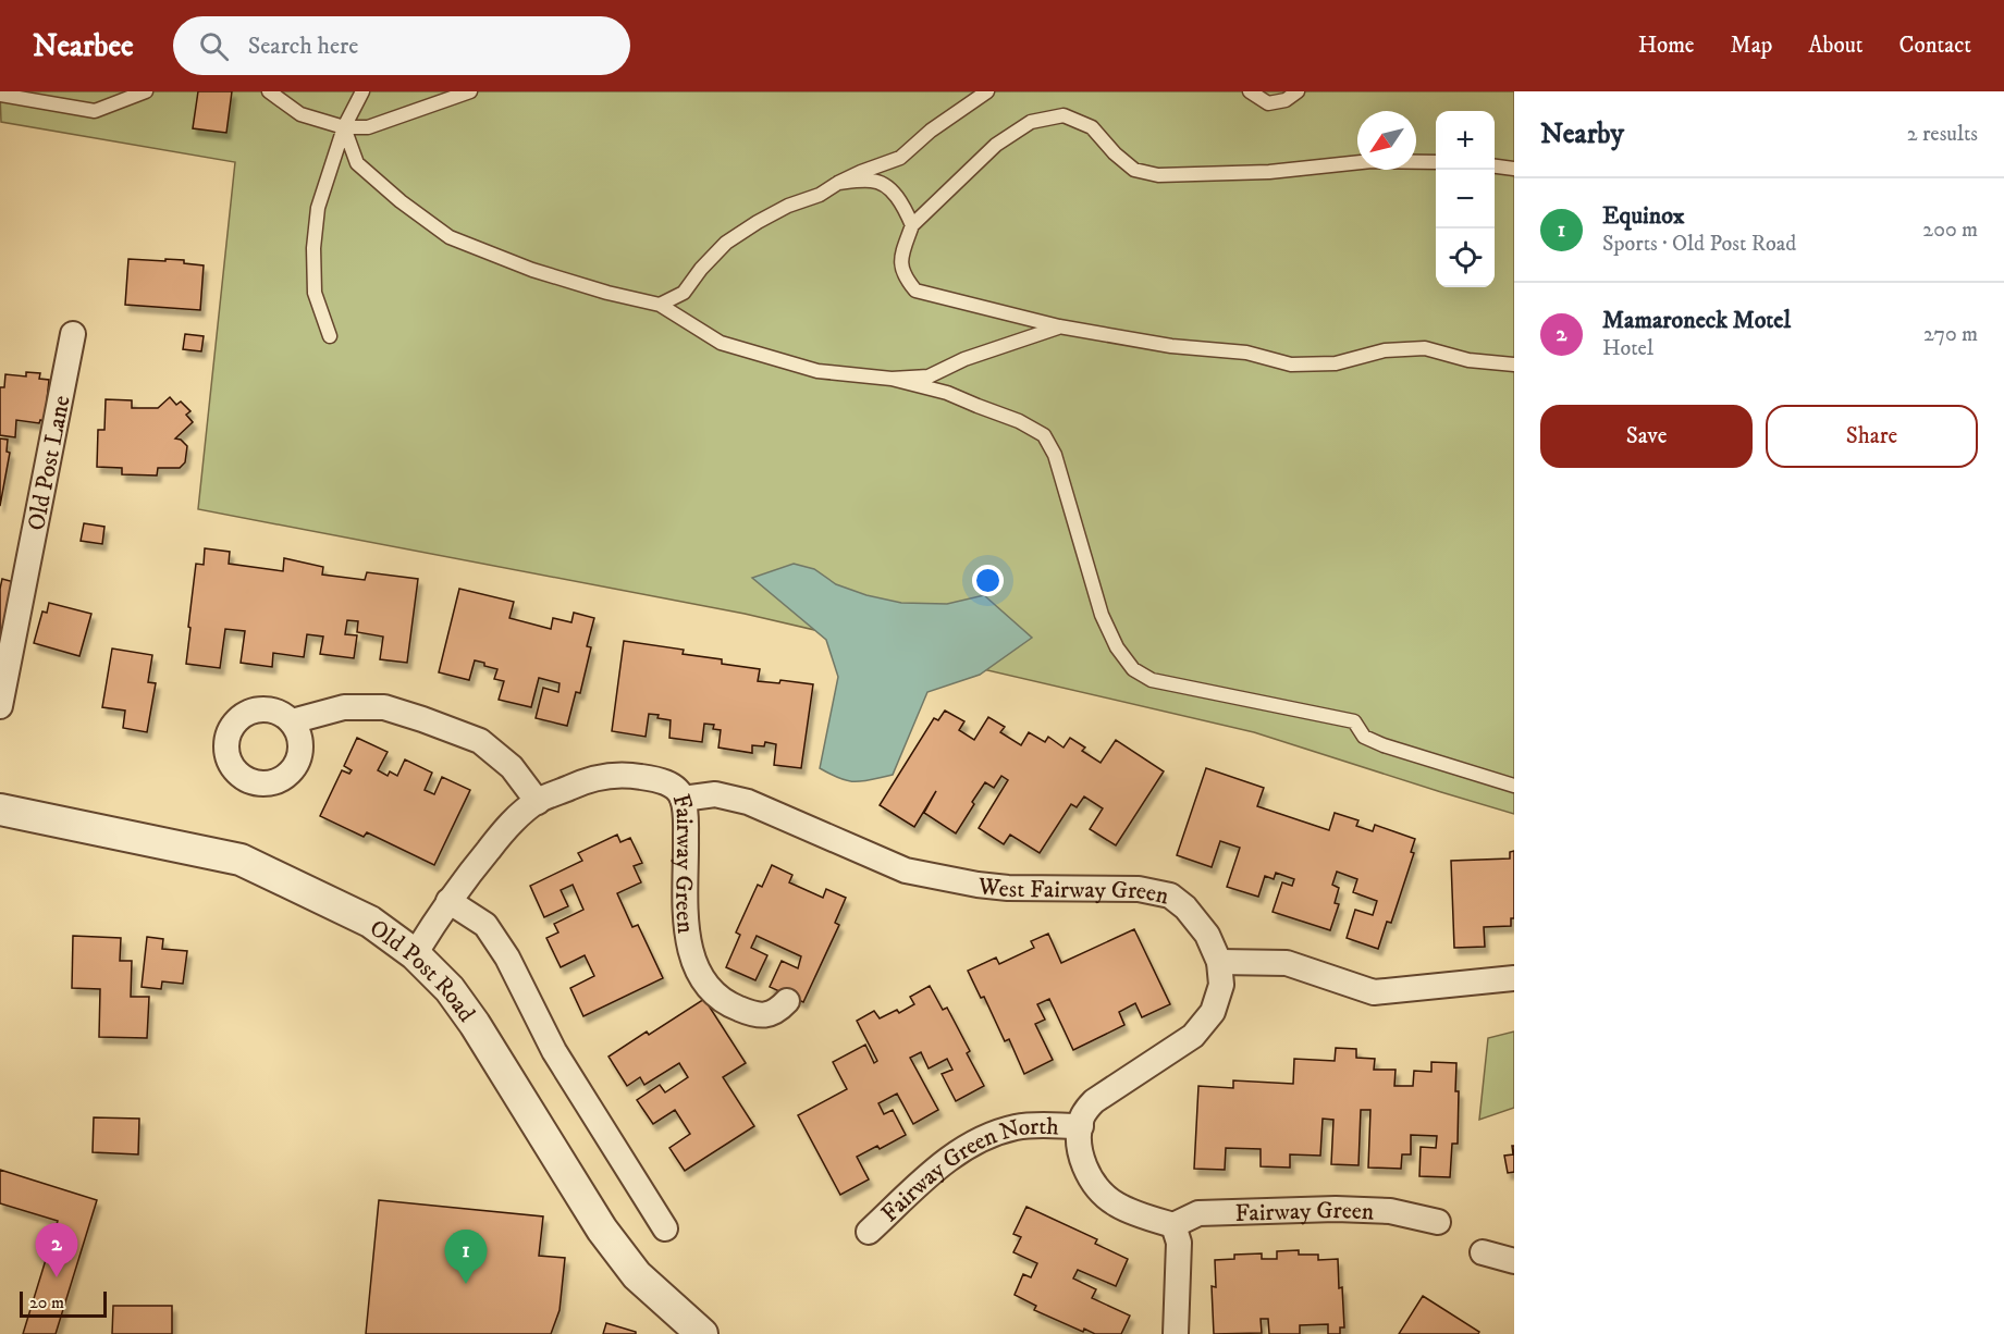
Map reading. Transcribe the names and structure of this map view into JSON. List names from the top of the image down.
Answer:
{
  "streets": {
    "street": [
      "Old Post Lane",
      "Fairway Green",
      "West Fairway Green",
      "Old Post Road",
      "Fairway Green North"
    ]
  },
  "crossings": [
    ["Fairway Green", "West Fairway Green"],
    ["Fairway Green", "Old Post Road"],
    ["West Fairway Green", "Fairway Green North"]
  ],
  "scale_bar": "20 m",
  "north": "bottom left",
  "page": {
    "header": "Nearbee",
    "search": "Search here",
    "nav": [
      "Home",
      "Map",
      "About",
      "Contact"
    ],
    "heading": ["Nearby", "2 results"],
    "map_buttons": ["+", "−"],
    "list": [
      {
        "mark": "1",
        "name": "Equinox",
        "note": "Sports · Old Post Road",
        "value": "200 m"
      },
      {
        "mark": "2",
        "name": "Mamaroneck Motel",
        "note": "Hotel",
        "value": "270 m"
      }
    ],
    "buttons": ["Save", "Share"],
    "pins": ["2", "1"],
    "scale": "20 m"
  }
}
